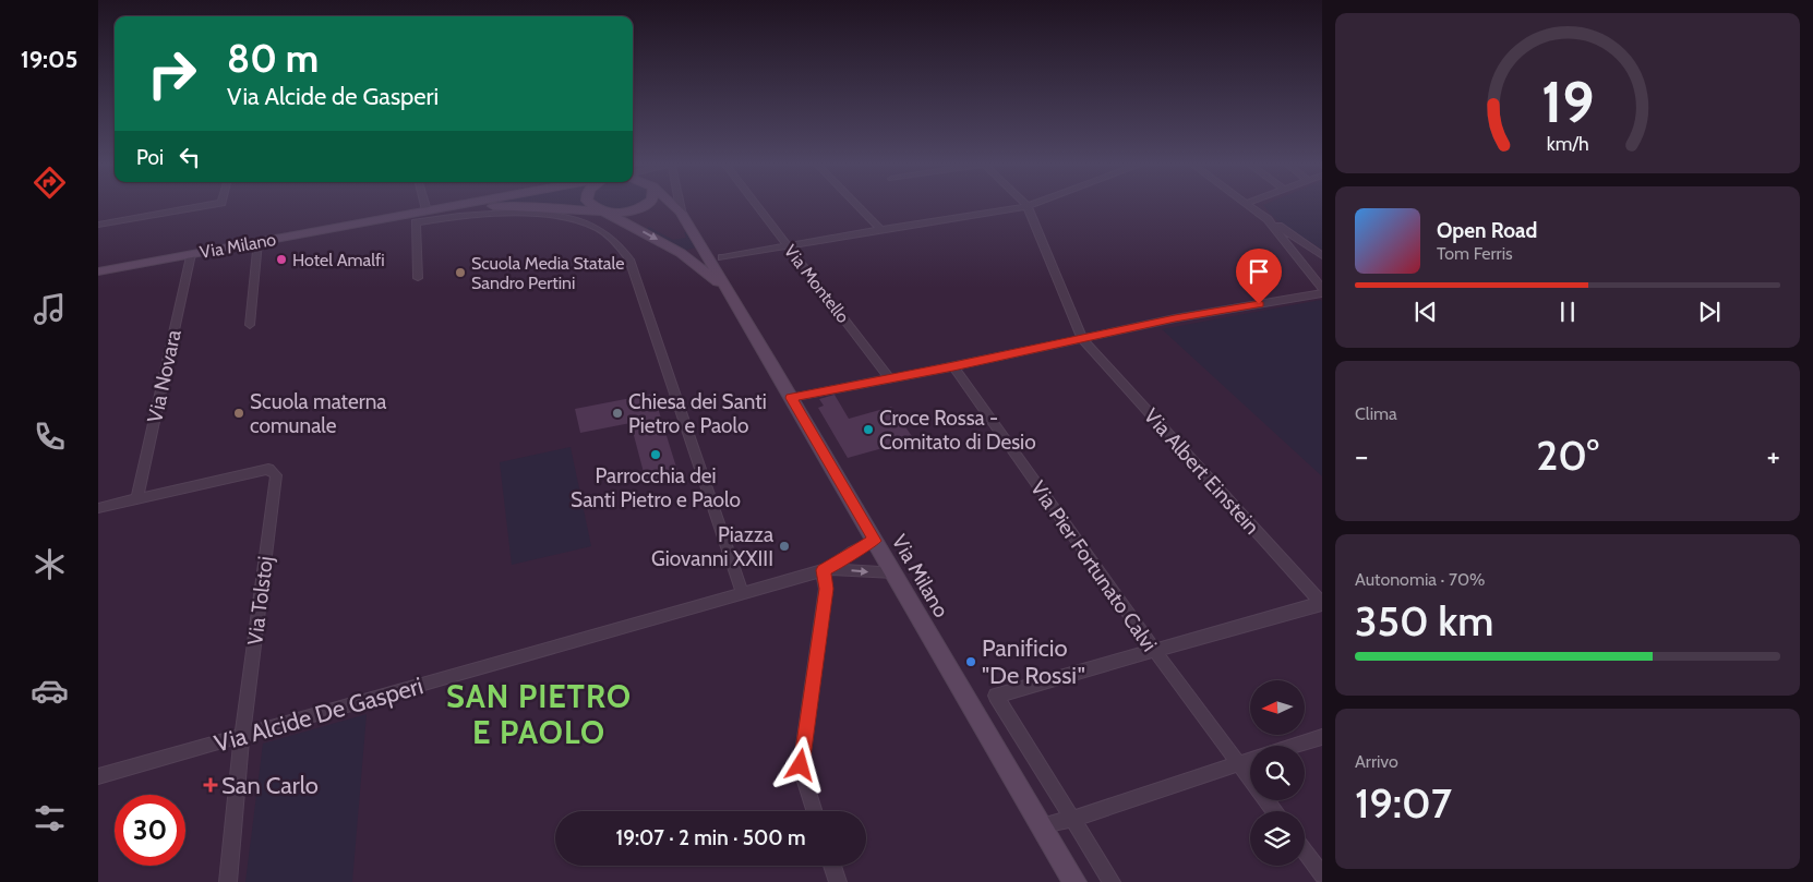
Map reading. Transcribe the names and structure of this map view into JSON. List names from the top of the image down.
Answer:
{
  "streets": {
    "main road": ["Via Milano"],
    "street": [
      "Via Montello",
      "Via Novara",
      "Via Albert Einstein",
      "Via Pier Fortunato Calvi",
      "Via Tolstoj",
      "Via Alcide De Gasperi"
    ]
  },
  "crossings": [
    ["Via Milano", "Via Novara"],
    ["Via Novara", "Via Tolstoj"],
    ["Via Tolstoj", "Via Alcide De Gasperi"]
  ],
  "districts": ["SAN PIETRO E PAOLO"],
  "places": {
    "other": [
      "Hotel Amalfi",
      "Scuola Media Statale Sandro Pertini",
      "Scuola materna comunale",
      "Chiesa dei Santi Pietro e Paolo",
      "Croce Rossa - Comitato di Desio",
      "Parrocchia dei Santi Pietro e Paolo",
      "Piazza Giovanni XXIII",
      "Panificio \"De Rossi\""
    ],
    "health": ["San Carlo"]
  },
  "north": "left",
  "page": {
    "tabs": "19:05",
    "turn": ["80 m", "Via Alcide de Gasperi"],
    "then": "Poi",
    "song": ["Open Road", "Tom Ferris"],
    "tile": [
      "Clima",
      ["Autonomia · 70%", "350 km"],
      ["Arrivo", "19:07"]
    ],
    "heat": ["−", "20°", "+"],
    "limit": "30",
    "trip": "19:07 · 2 min · 500 m",
    "gauge": ["19", "km/h"]
  }
}
